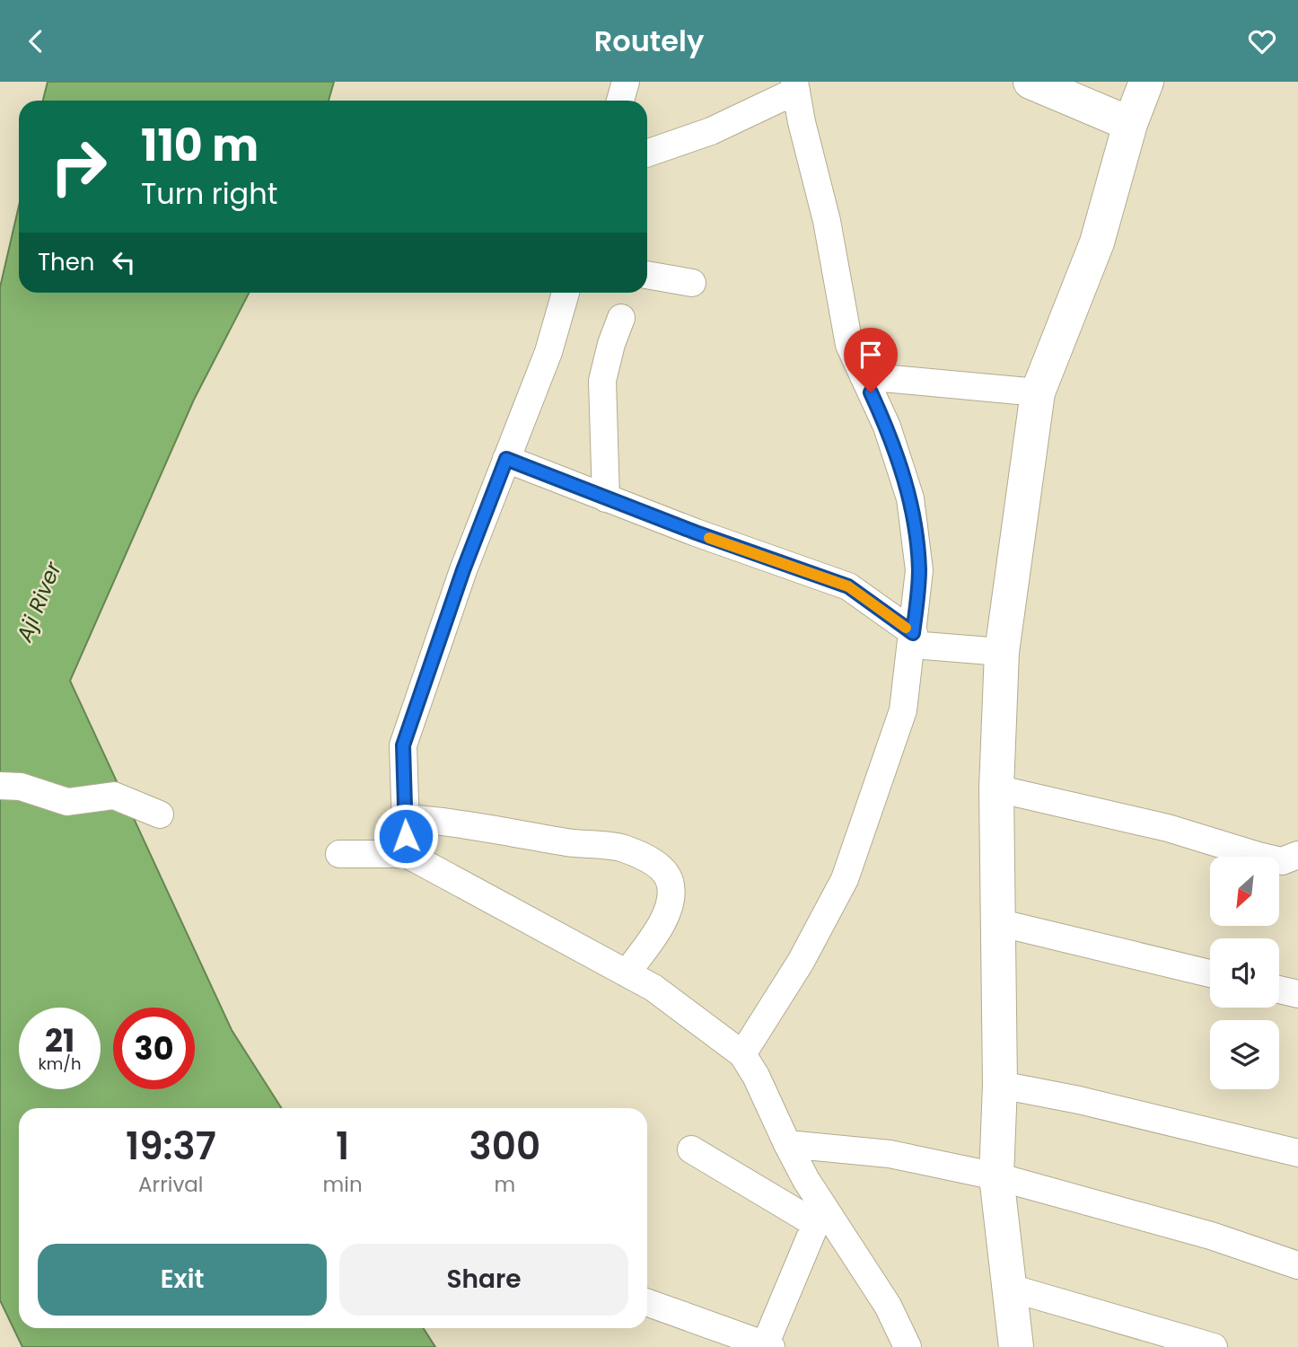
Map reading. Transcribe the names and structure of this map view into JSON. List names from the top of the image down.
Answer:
{
  "water": ["Aji River"],
  "north": "bottom left",
  "page": {
    "header": "Routely",
    "turn": ["110 m", "Turn right"],
    "then": "Then",
    "speed": "21 km/h",
    "limit": "30",
    "eta": [
      "19:37",
      "Arrival",
      "1",
      "min",
      "300",
      "m"
    ],
    "buttons": ["Exit", "Share"]
  }
}
